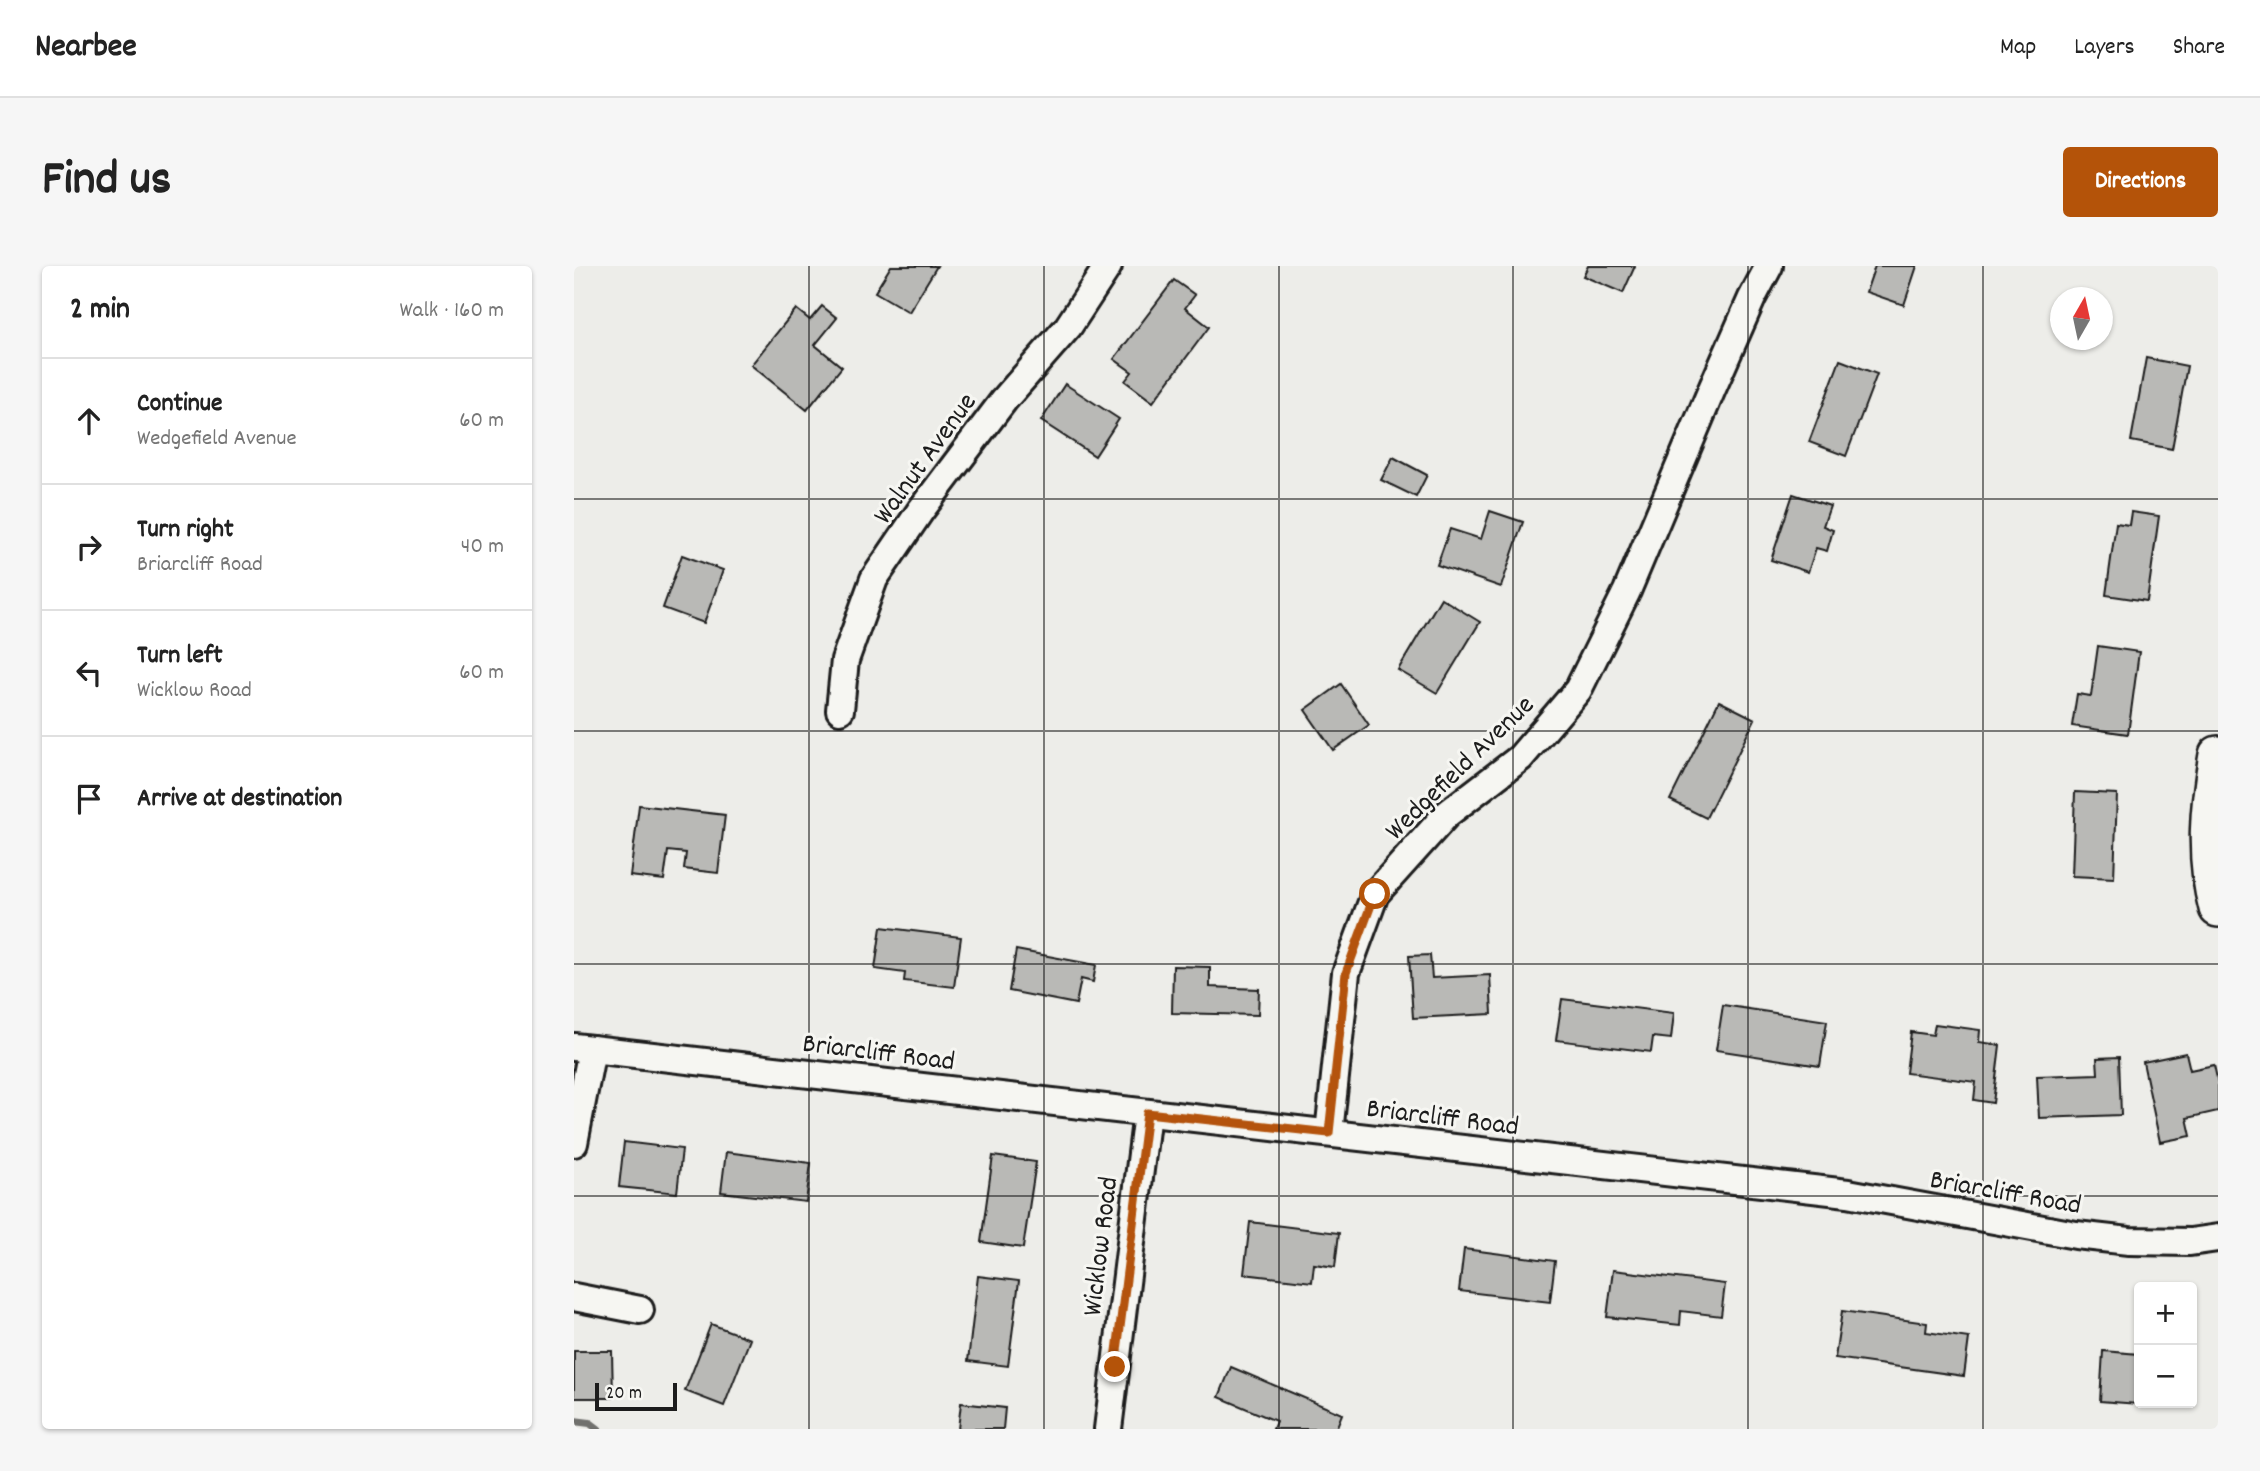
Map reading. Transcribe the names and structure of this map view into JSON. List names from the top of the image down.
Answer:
{
  "streets": {
    "street": [
      "Walnut Avenue",
      "Wedgefield Avenue",
      "Briarcliff Road",
      "Wicklow Road"
    ]
  },
  "crossings": [
    ["Wedgefield Avenue", "Briarcliff Road"],
    ["Briarcliff Road", "Wicklow Road"]
  ],
  "scale_bar": "20 m",
  "north": "top",
  "page": {
    "header": "Nearbee",
    "nav": ["Map", "Layers", "Share"],
    "title": "Find us",
    "buttons": "Directions",
    "heading": ["2 min", "Walk · 160 m"],
    "list": [
      ["Continue", "Wedgefield Avenue", "60 m"],
      ["Turn right", "Briarcliff Road", "40 m"],
      ["Turn left", "Wicklow Road", "60 m"],
      "Arrive at destination"
    ],
    "map_buttons": ["+", "−"],
    "scale": "20 m"
  }
}
